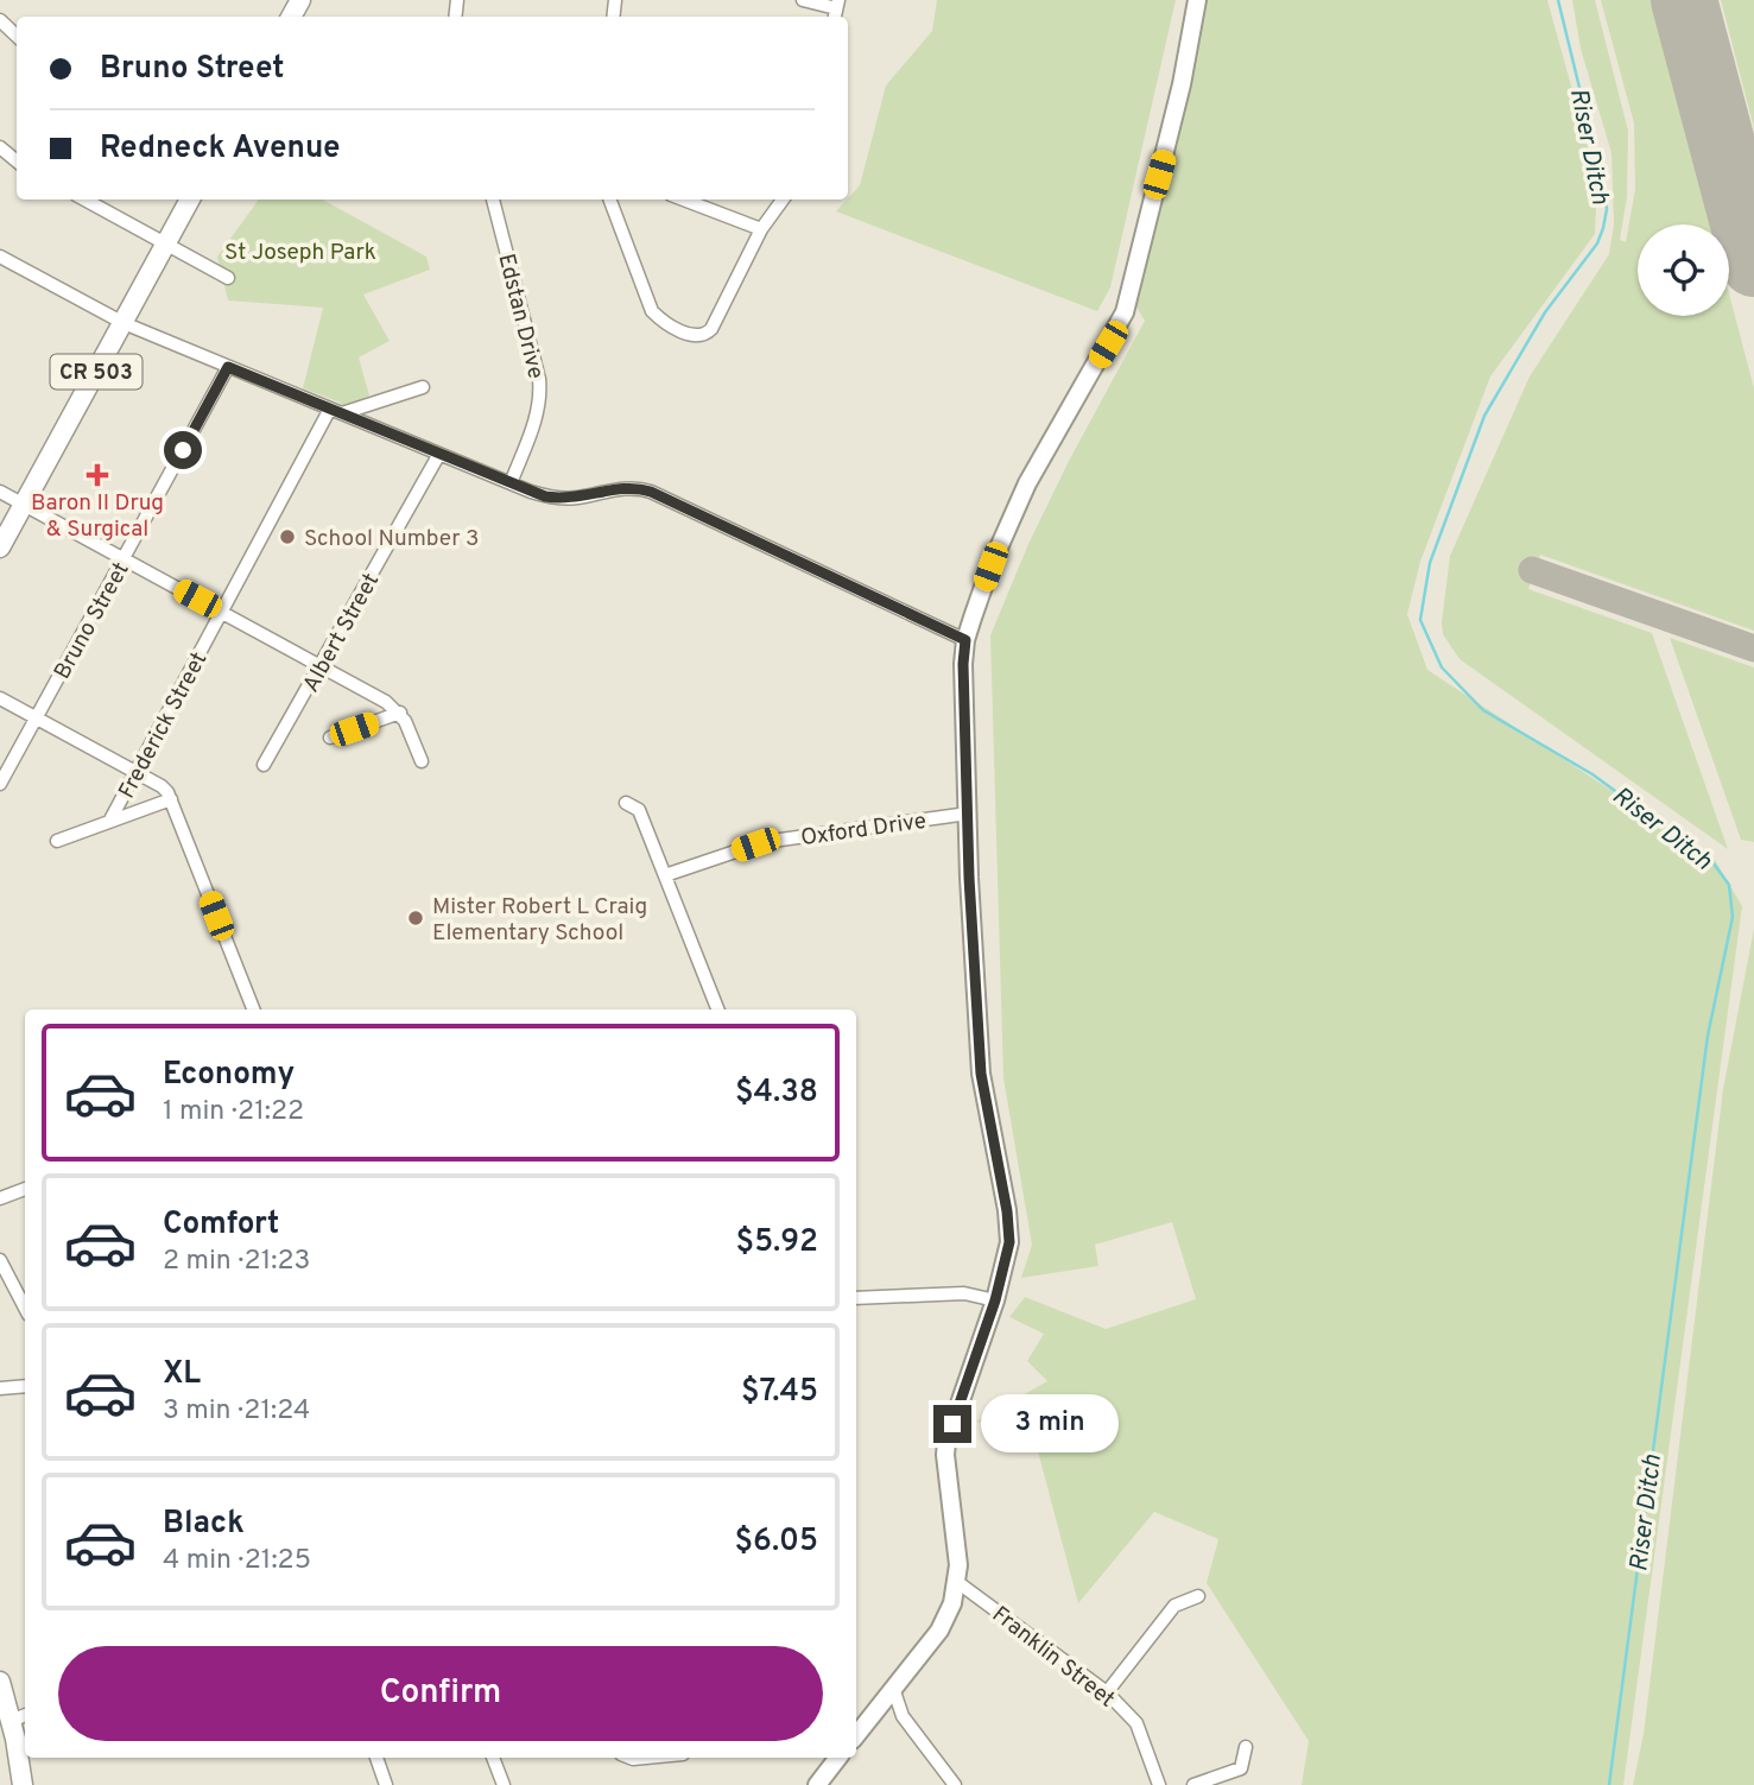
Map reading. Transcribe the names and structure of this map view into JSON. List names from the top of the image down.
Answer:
{
  "streets": {
    "main road": ["CR 503"],
    "street": [
      "Edstan Drive",
      "Bruno Street",
      "Albert Street",
      "Frederick Street",
      "Oxford Drive",
      "Franklin Street"
    ]
  },
  "water": ["Riser Ditch"],
  "parks": ["St Joseph Park"],
  "places": {
    "health": ["Baron II Drug & Surgical"],
    "other": ["School Number 3", "Mister Robert L Craig Elementary School"]
  },
  "page": {
    "banner": ["Bruno Street", "Redneck Avenue"],
    "list": [
      {
        "name": "Economy",
        "note": "1 min · 21:22",
        "value": "$4.38"
      },
      {
        "name": "Comfort",
        "note": "2 min · 21:23",
        "value": "$5.92"
      },
      {
        "name": "XL",
        "note": "3 min · 21:24",
        "value": "$7.45"
      },
      {
        "name": "Black",
        "note": "4 min · 21:25",
        "value": "$6.05"
      }
    ],
    "bubble": "3 min",
    "buttons": "Confirm"
  }
}
